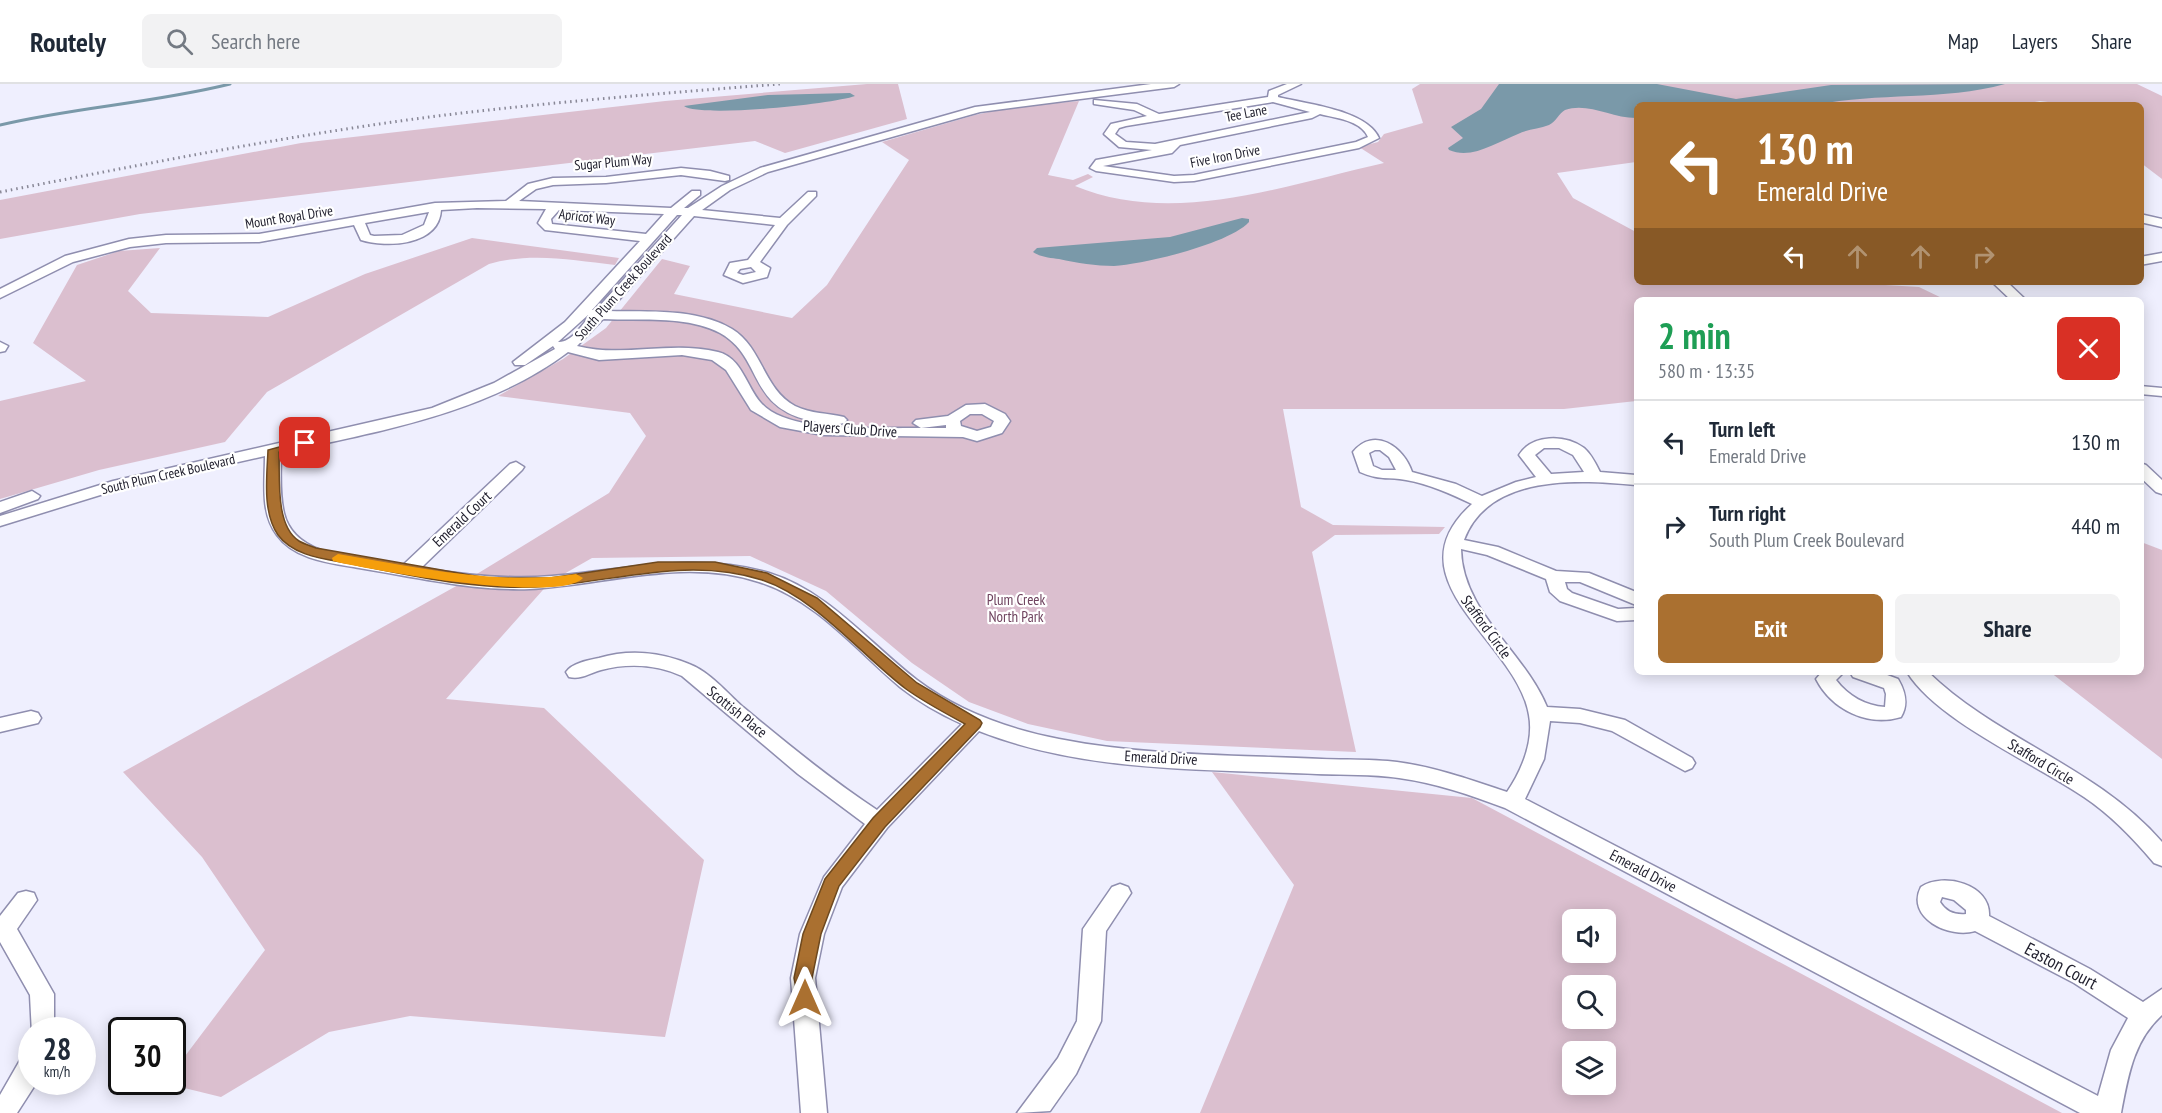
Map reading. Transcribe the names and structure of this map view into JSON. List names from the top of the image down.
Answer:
{
  "streets": {
    "street": [
      "Tee Lane",
      "Five Iron Drive",
      "Sugar Plum Way",
      "Mount Royal Drive",
      "Apricot Way",
      "South Plum Creek Boulevard",
      "Players Club Drive",
      "Emerald Court",
      "Stafford Circle",
      "Scottish Place",
      "Emerald Drive",
      "Easton Court"
    ]
  },
  "crossings": [
    ["Tee Lane", "Five Iron Drive"],
    ["Sugar Plum Way", "Mount Royal Drive"],
    ["Sugar Plum Way", "South Plum Creek Boulevard"],
    ["Mount Royal Drive", "Apricot Way"],
    ["Mount Royal Drive", "South Plum Creek Boulevard"],
    ["Apricot Way", "South Plum Creek Boulevard"],
    ["South Plum Creek Boulevard", "Players Club Drive"],
    ["South Plum Creek Boulevard", "Emerald Drive"],
    ["Emerald Court", "Emerald Drive"],
    ["Stafford Circle", "Emerald Drive"]
  ],
  "parks": ["Plum Creek North Park"],
  "page": {
    "header": "Routely",
    "search": "Search here",
    "nav": ["Map", "Layers", "Share"],
    "turn": ["130 m", "Emerald Drive"],
    "heading": ["2 min", "580 m · 13:35"],
    "list": [
      {
        "name": "Turn left",
        "note": "Emerald Drive",
        "value": "130 m"
      },
      {
        "name": "Turn right",
        "note": "South Plum Creek Boulevard",
        "value": "440 m"
      }
    ],
    "buttons": ["Exit", "Share"],
    "speed": "28 km/h",
    "limit": "30"
  }
}
